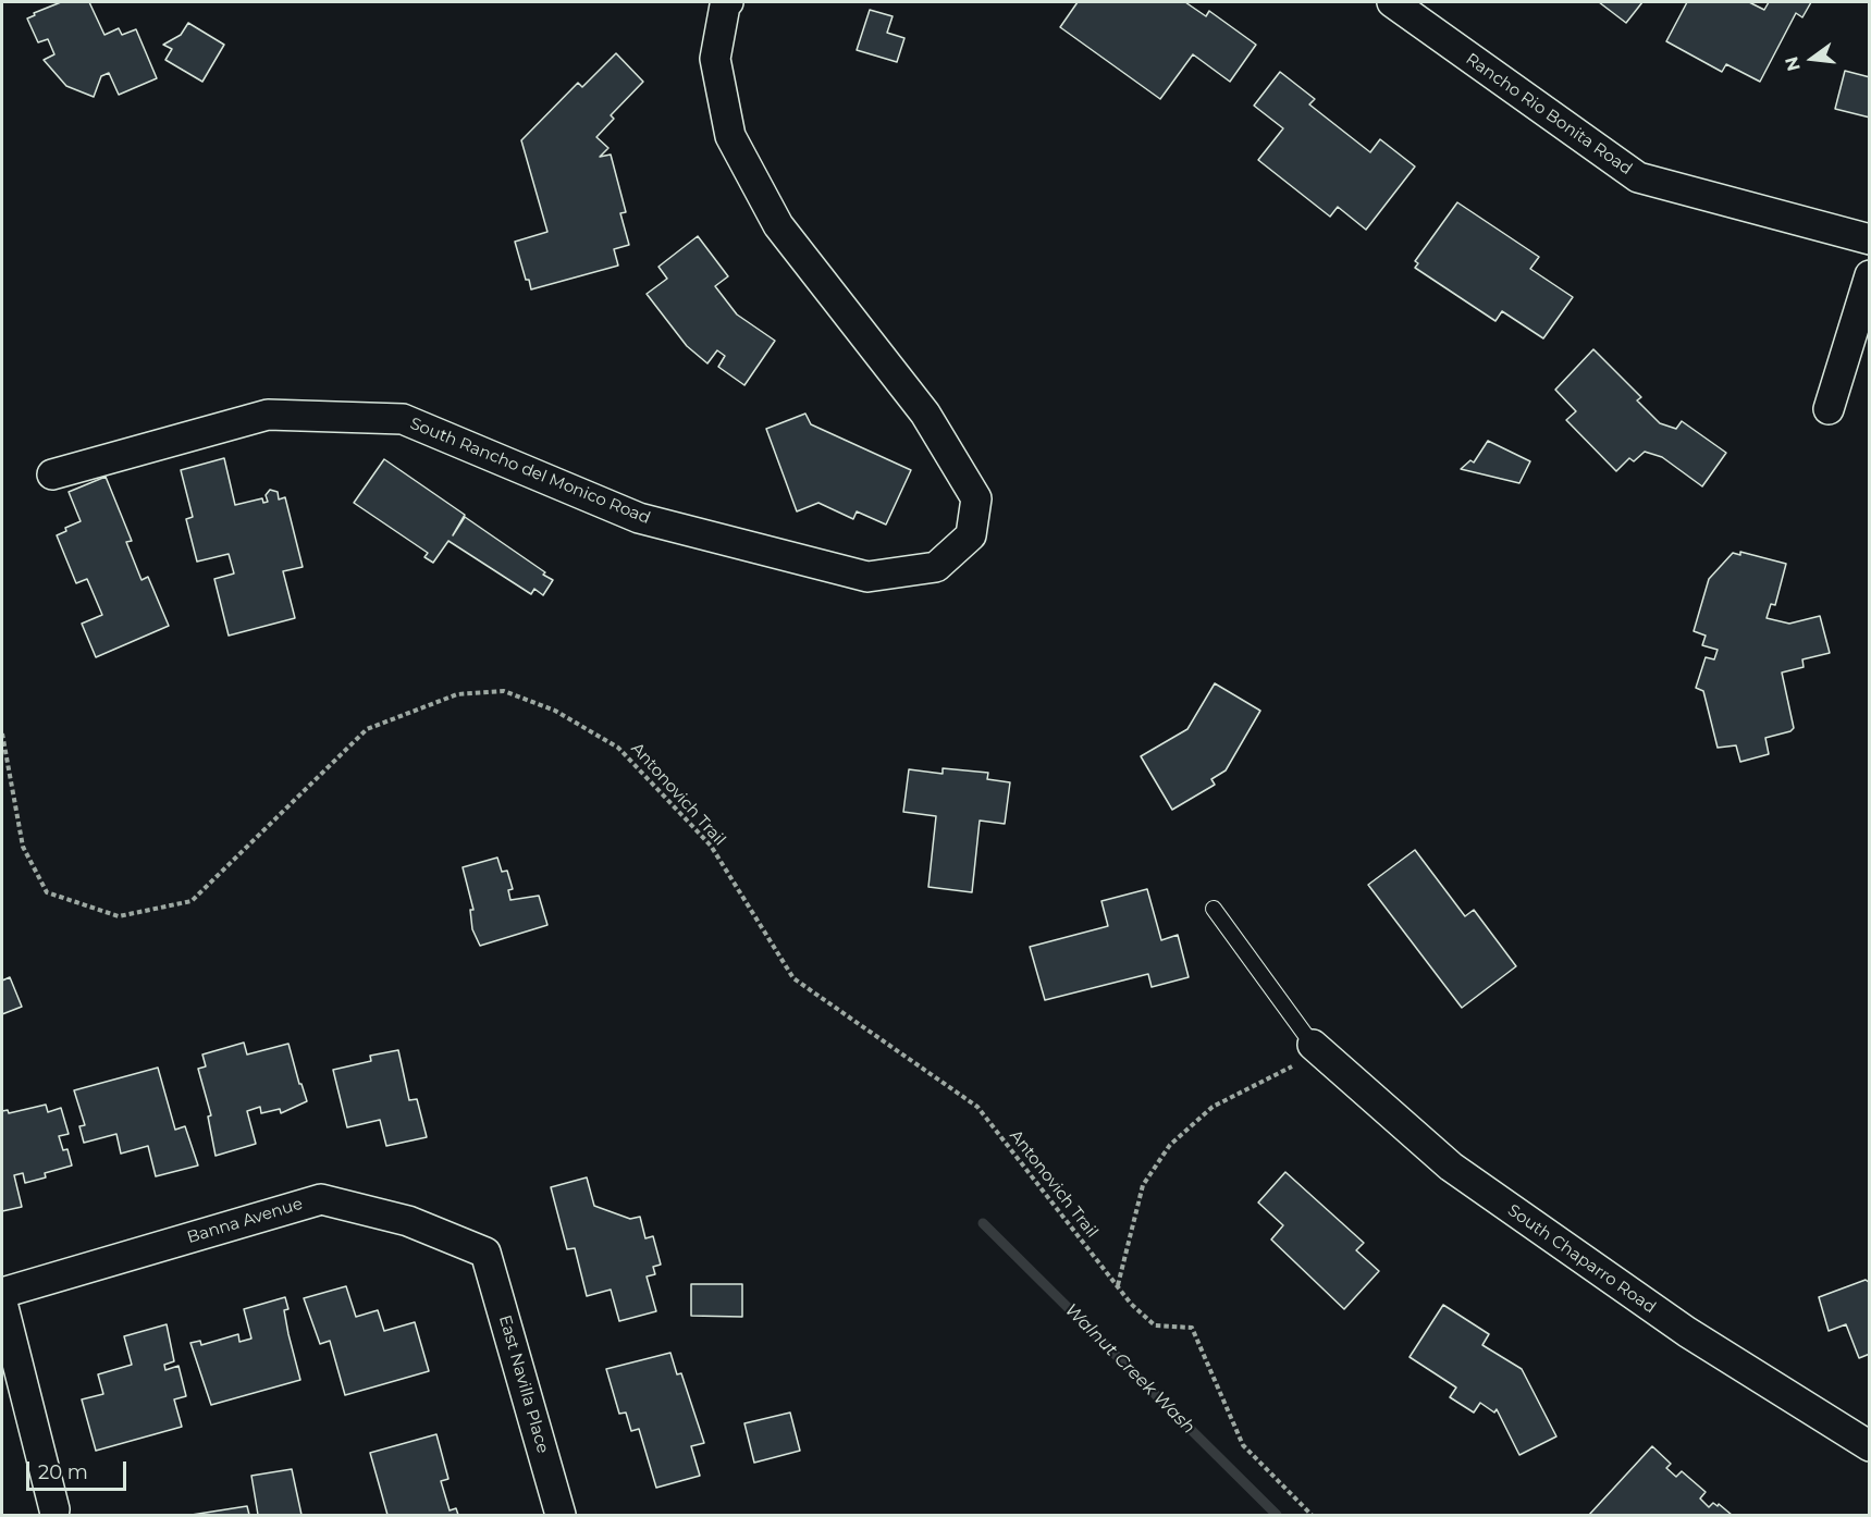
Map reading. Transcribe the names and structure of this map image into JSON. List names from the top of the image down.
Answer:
{
  "streets": {
    "street": [
      "Rancho Rio Bonita Road",
      "South Rancho del Monico Road",
      "Banna Avenue",
      "South Chaparro Road",
      "East Navilla Place"
    ],
    "path": ["Antonovich Trail"]
  },
  "crossings": [
    ["Banna Avenue", "East Navilla Place"]
  ],
  "water": ["Walnut Creek Wash"],
  "scale_bar": "20 m",
  "north": "left"
}
